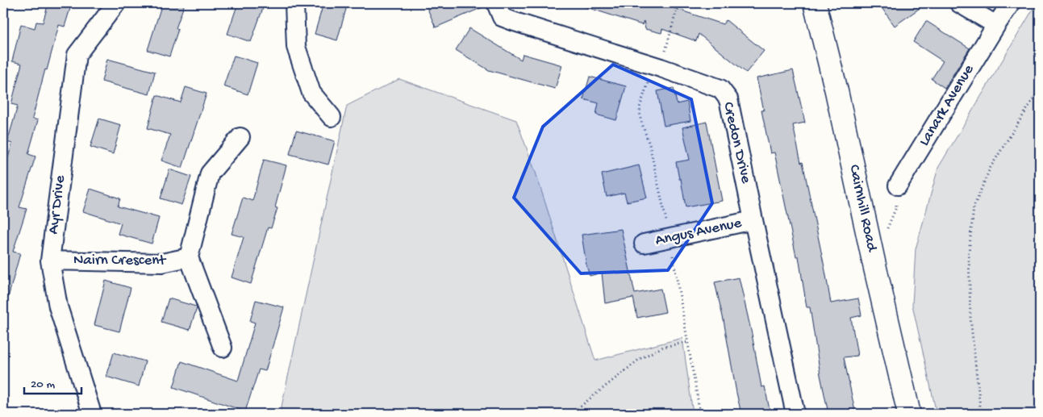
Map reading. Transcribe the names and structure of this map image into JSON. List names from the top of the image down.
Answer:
{
  "streets": {
    "main road": ["Cairnhill Road"],
    "street": [
      "Lanark Avenue",
      "Credon Drive",
      "Ayr Drive",
      "Angus Avenue",
      "Nairn Crescent"
    ]
  },
  "crossings": [
    ["Credon Drive", "Angus Avenue"],
    ["Ayr Drive", "Nairn Crescent"]
  ],
  "scale_bar": "20 m"
}
